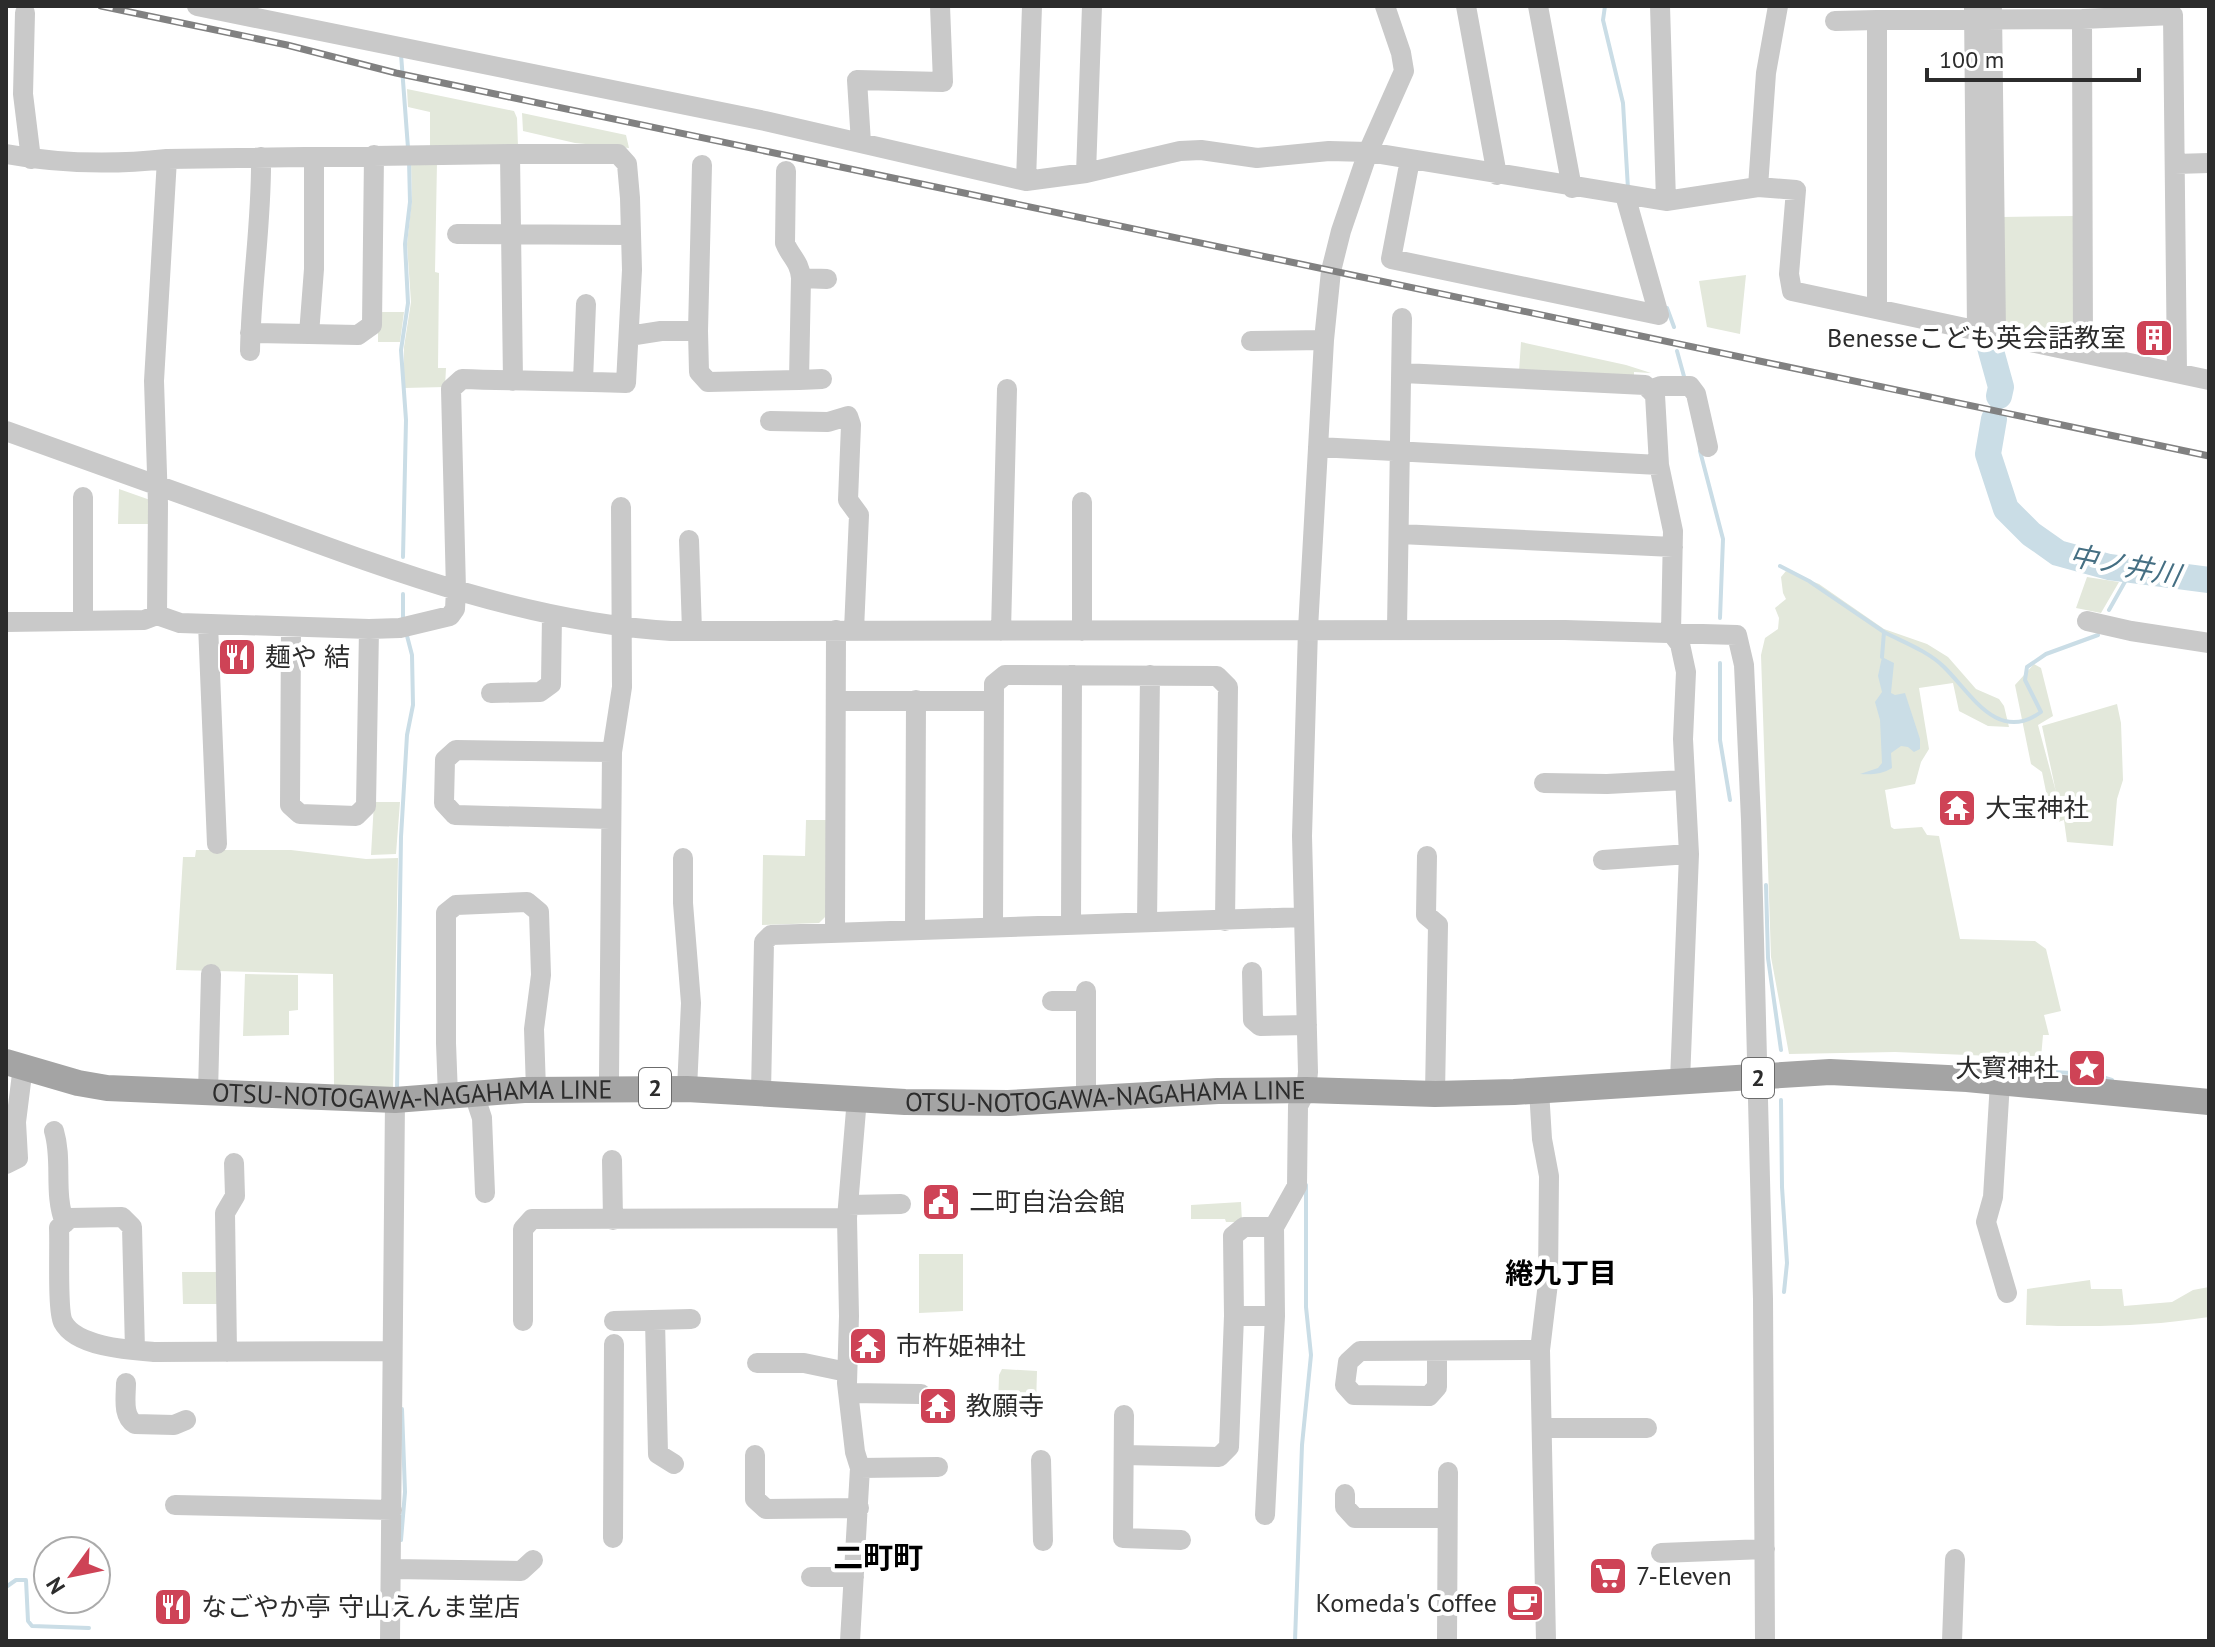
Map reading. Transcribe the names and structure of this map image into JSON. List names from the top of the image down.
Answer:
{
  "streets": {
    "main road": ["2", "OTSU-NOTOGAWA-NAGAHAMA LINE"]
  },
  "districts": ["綣九丁目", "二町町"],
  "water": ["中ノ井川"],
  "places": {
    "building": ["Benesseこども英会話教室"],
    "restaurant": ["麺や 結", "なごやか亭 守山えんま堂店"],
    "temple": ["大宝神社", "市杵姫神社", "教願寺"],
    "place": ["大寳神社"],
    "public building": ["二町自治会館"],
    "supermarket": ["7-Eleven"],
    "cafe": ["Komeda's Coffee"]
  },
  "scale_bar": "100 m",
  "north": "bottom left"
}
